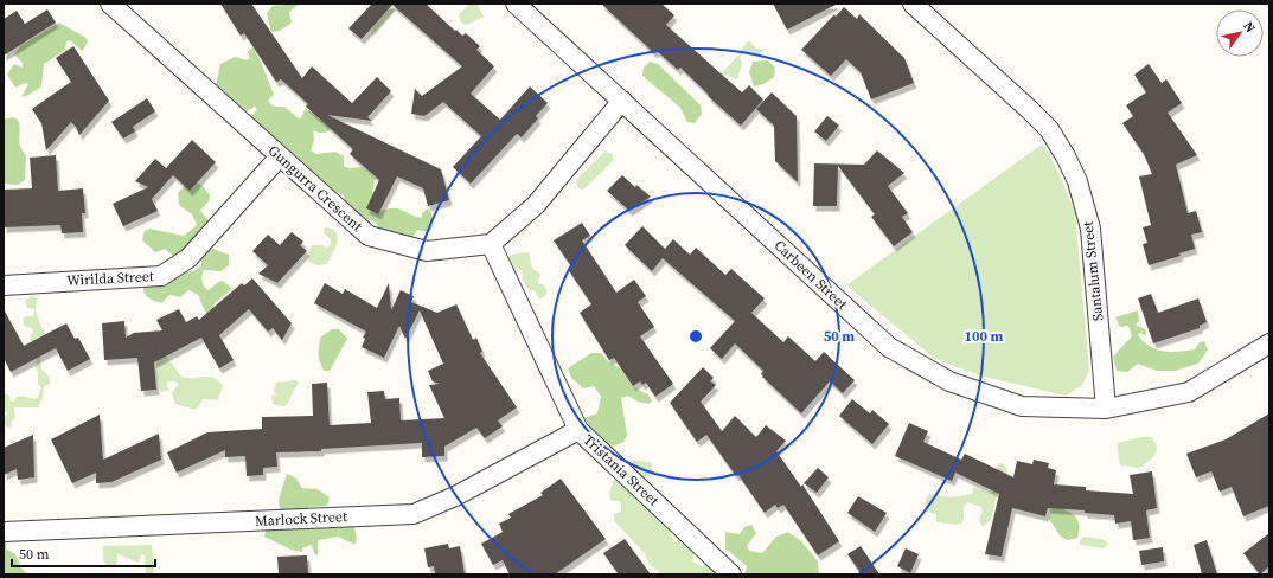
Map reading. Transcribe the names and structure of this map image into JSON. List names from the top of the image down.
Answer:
{
  "streets": {
    "street": [
      "Gungurra Crescent",
      "Santalum Street",
      "Carbeen Street",
      "Wirilda Street",
      "Tristania Street",
      "Marlock Street"
    ]
  },
  "crossings": [
    ["Gungurra Crescent", "Wirilda Street"],
    ["Gungurra Crescent", "Tristania Street"],
    ["Santalum Street", "Carbeen Street"],
    ["Tristania Street", "Marlock Street"]
  ],
  "scale_bar": "50 m",
  "north": "top right",
  "rings": ["50 m", "100 m"]
}
